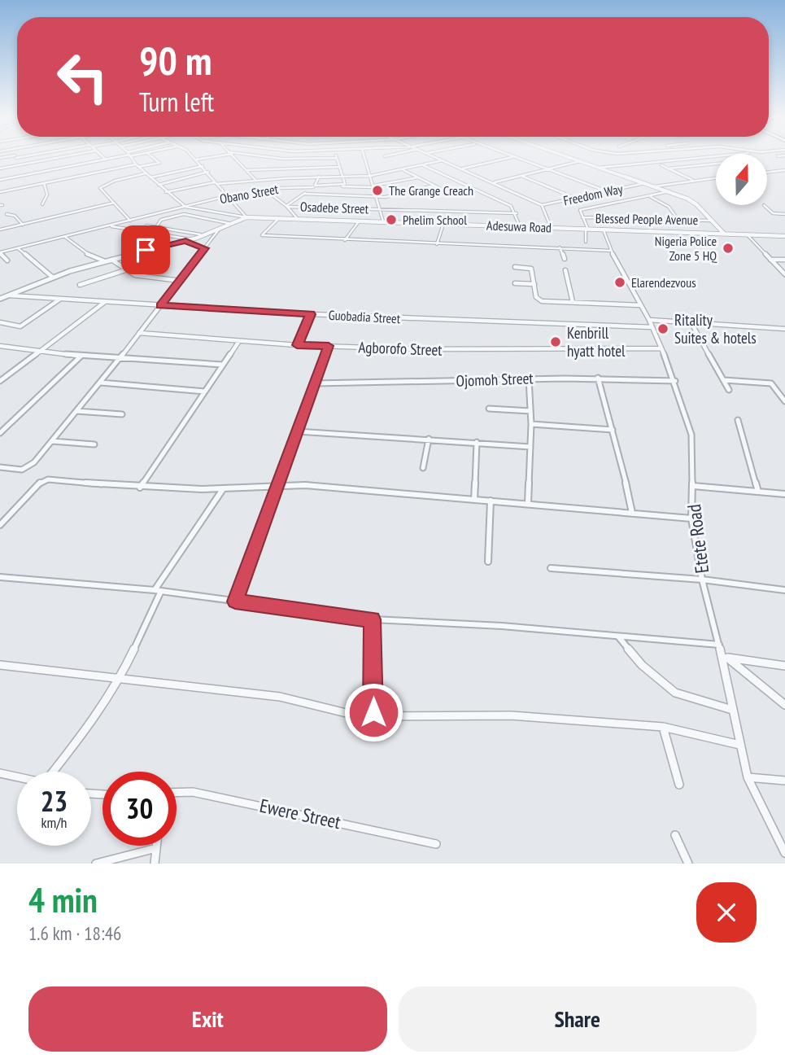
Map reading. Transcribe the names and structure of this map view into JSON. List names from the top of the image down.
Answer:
{
  "streets": {
    "street": [
      "Obano Street",
      "Freedom Way",
      "Osadebe Street",
      "Blessed People Avenue",
      "Adesuwa Road",
      "Guobadia Street",
      "Agborofo Street",
      "Ojomoh Street",
      "Etete Road",
      "Ewere Street"
    ]
  },
  "crossings": [
    ["Obano Street", "Adesuwa Road"],
    ["Adesuwa Road", "Etete Road"],
    ["Guobadia Street", "Etete Road"],
    ["Agborofo Street", "Etete Road"],
    ["Ojomoh Street", "Etete Road"]
  ],
  "places": [
    "The Grange Creach",
    "Phelim School",
    "Nigeria Police Zone 5 HQ",
    "Elarendezvous",
    "Ritality Suites & hotels",
    "Kenbrill hyatt hotel"
  ],
  "north": "top",
  "page": {
    "turn": ["90 m", "Turn left"],
    "speed": "23 km/h",
    "limit": "30",
    "heading": ["4 min", "1.6 km · 18:46"],
    "buttons": ["Exit", "Share"]
  }
}
